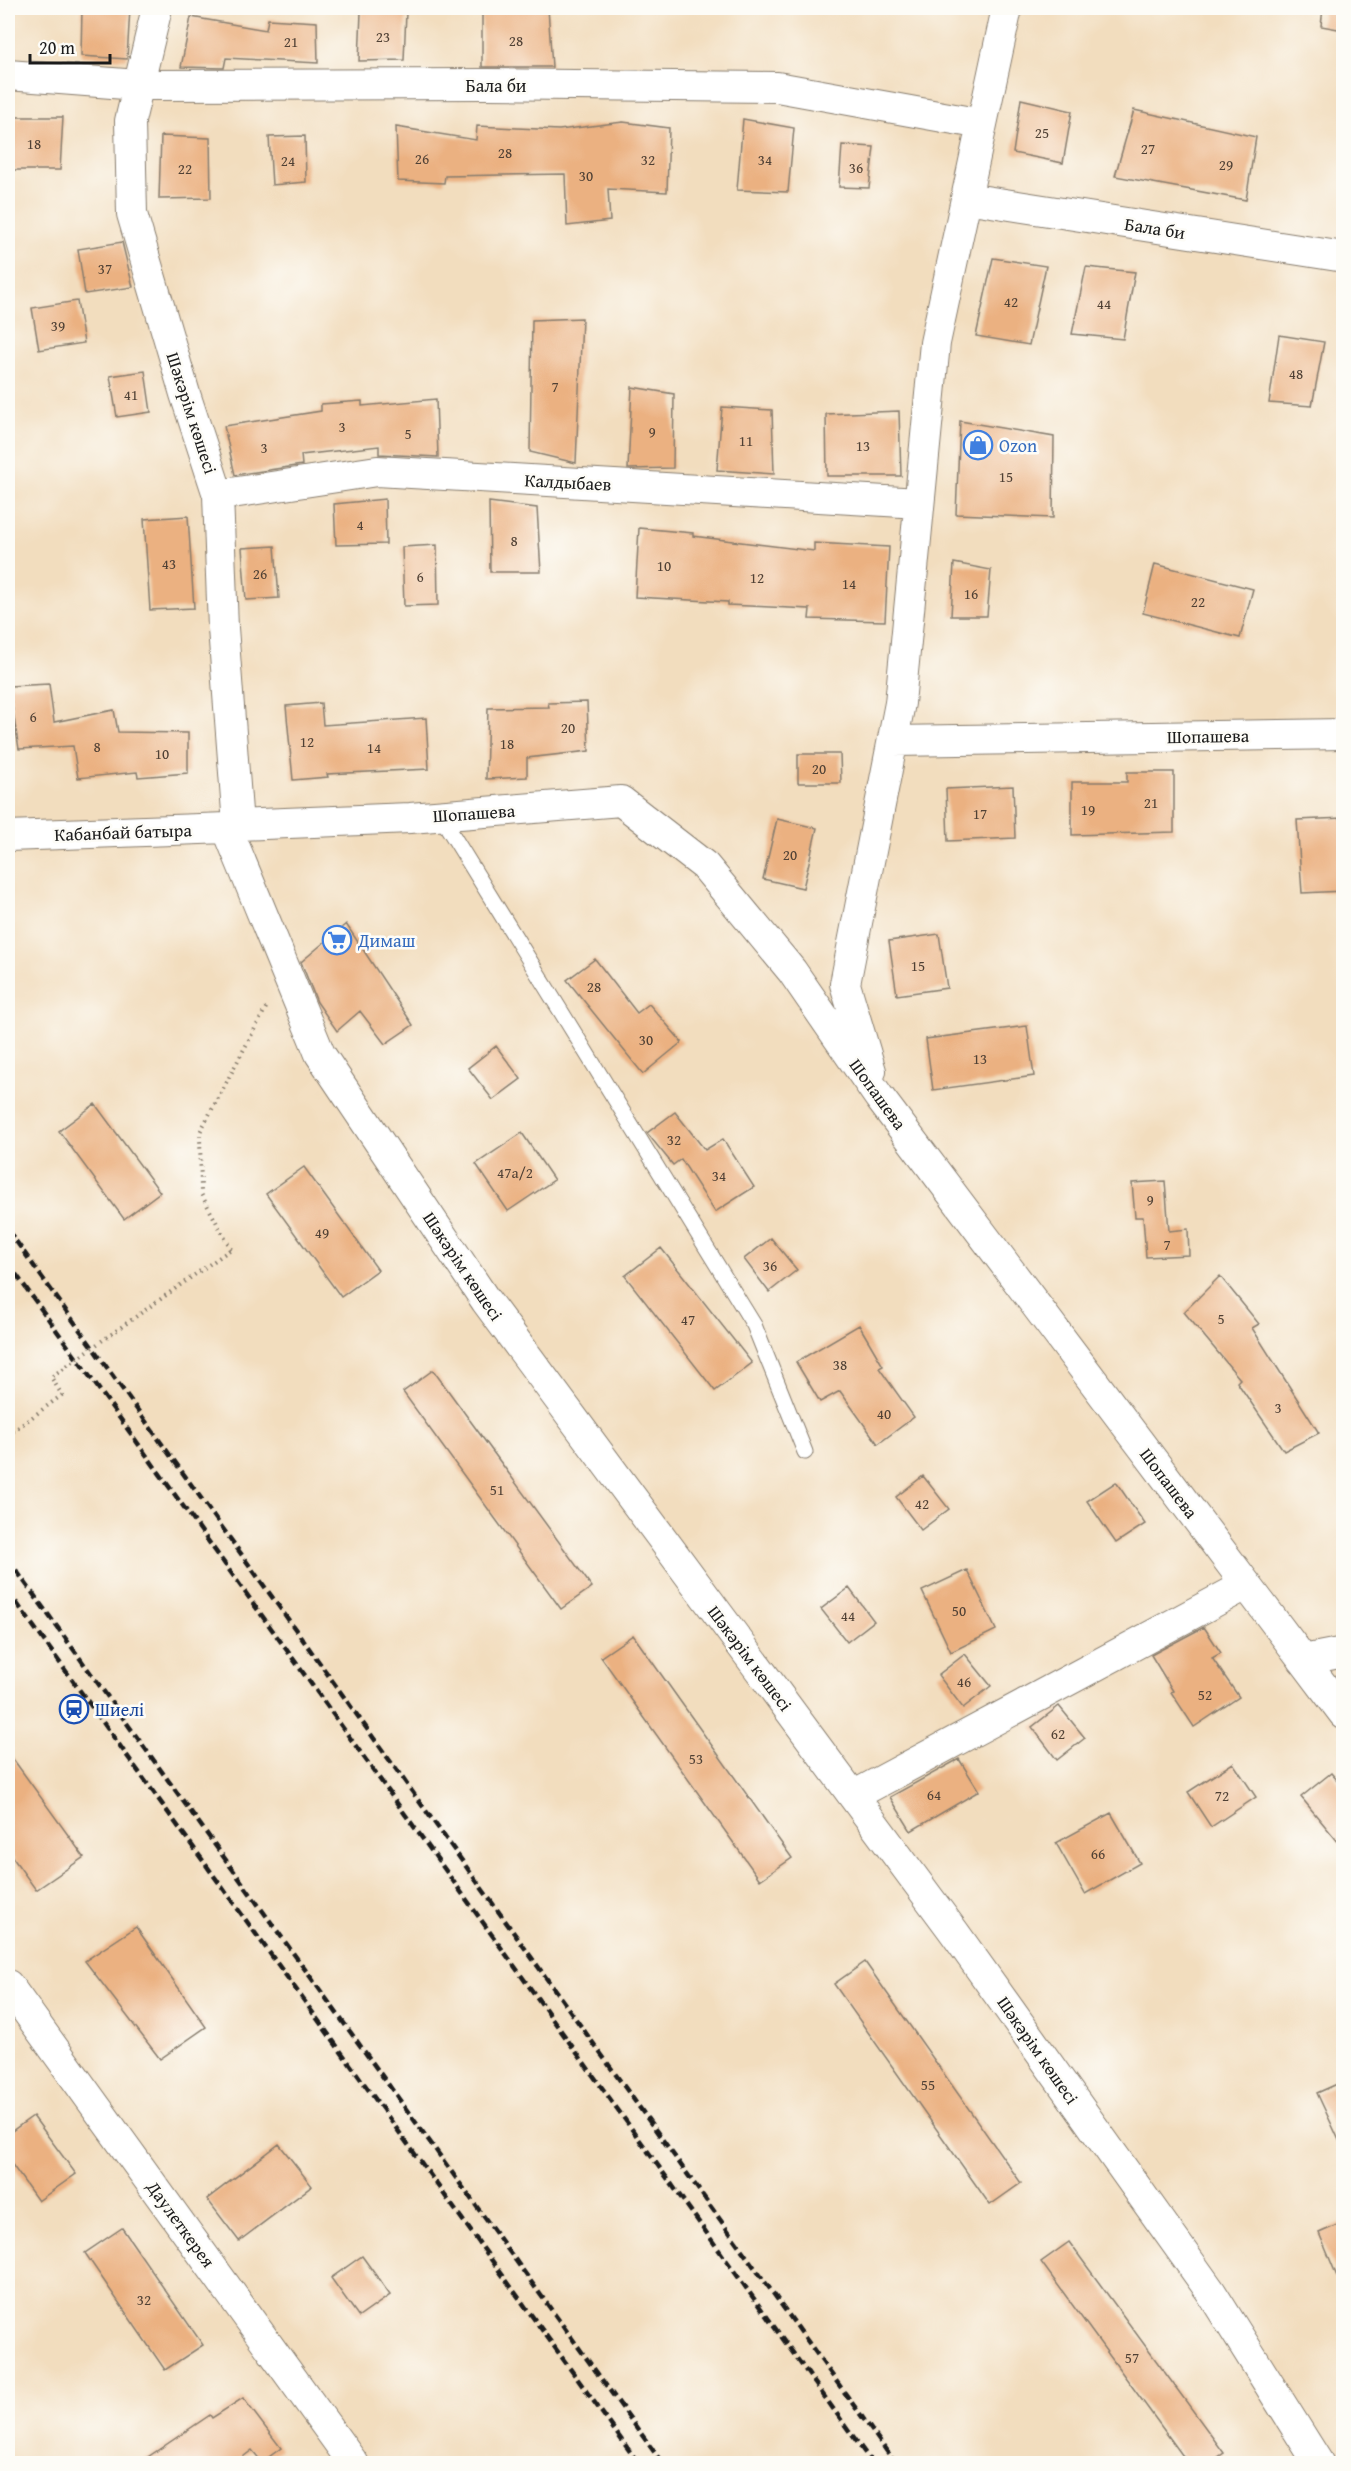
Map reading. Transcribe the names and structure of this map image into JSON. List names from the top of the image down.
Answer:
{
  "streets": {
    "street": [
      "Бала би",
      "Шәкәрім көшесі",
      "Калдыбаев",
      "Шопашева",
      "Кабанбай батыра",
      "Даулеткерея"
    ]
  },
  "crossings": [
    ["Бала би", "Шәкәрім көшесі"],
    ["Шәкәрім көшесі", "Калдыбаев"],
    ["Шәкәрім көшесі", "Шопашева"],
    ["Шәкәрім көшесі", "Кабанбай батыра"],
    ["Шопашева", "Кабанбай батыра"]
  ],
  "places": {
    "shop": ["Ozon"],
    "supermarket": ["Димаш"],
    "station": ["Шиелі"]
  },
  "house_numbers": [
    "23",
    "28",
    "21",
    "25",
    "18",
    "27",
    "28",
    "26",
    "32",
    "34",
    "24",
    "29",
    "36",
    "22",
    "30",
    "37",
    "42",
    "44",
    "39",
    "48",
    "7",
    "41",
    "3",
    "9",
    "5",
    "11",
    "13",
    "3",
    "15",
    "4",
    "8",
    "43",
    "10",
    "26",
    "6",
    "12",
    "14",
    "16",
    "22",
    "6",
    "20",
    "12",
    "18",
    "8",
    "14",
    "10",
    "20",
    "21",
    "19",
    "17",
    "20",
    "15",
    "28",
    "30",
    "13",
    "32",
    "47а/2",
    "34",
    "9",
    "49",
    "7",
    "36",
    "5",
    "47",
    "38",
    "3",
    "40",
    "51",
    "42",
    "50",
    "44",
    "46",
    "52",
    "62",
    "53",
    "64",
    "72",
    "66",
    "55",
    "32",
    "57"
  ],
  "scale_bar": "20 m"
}
